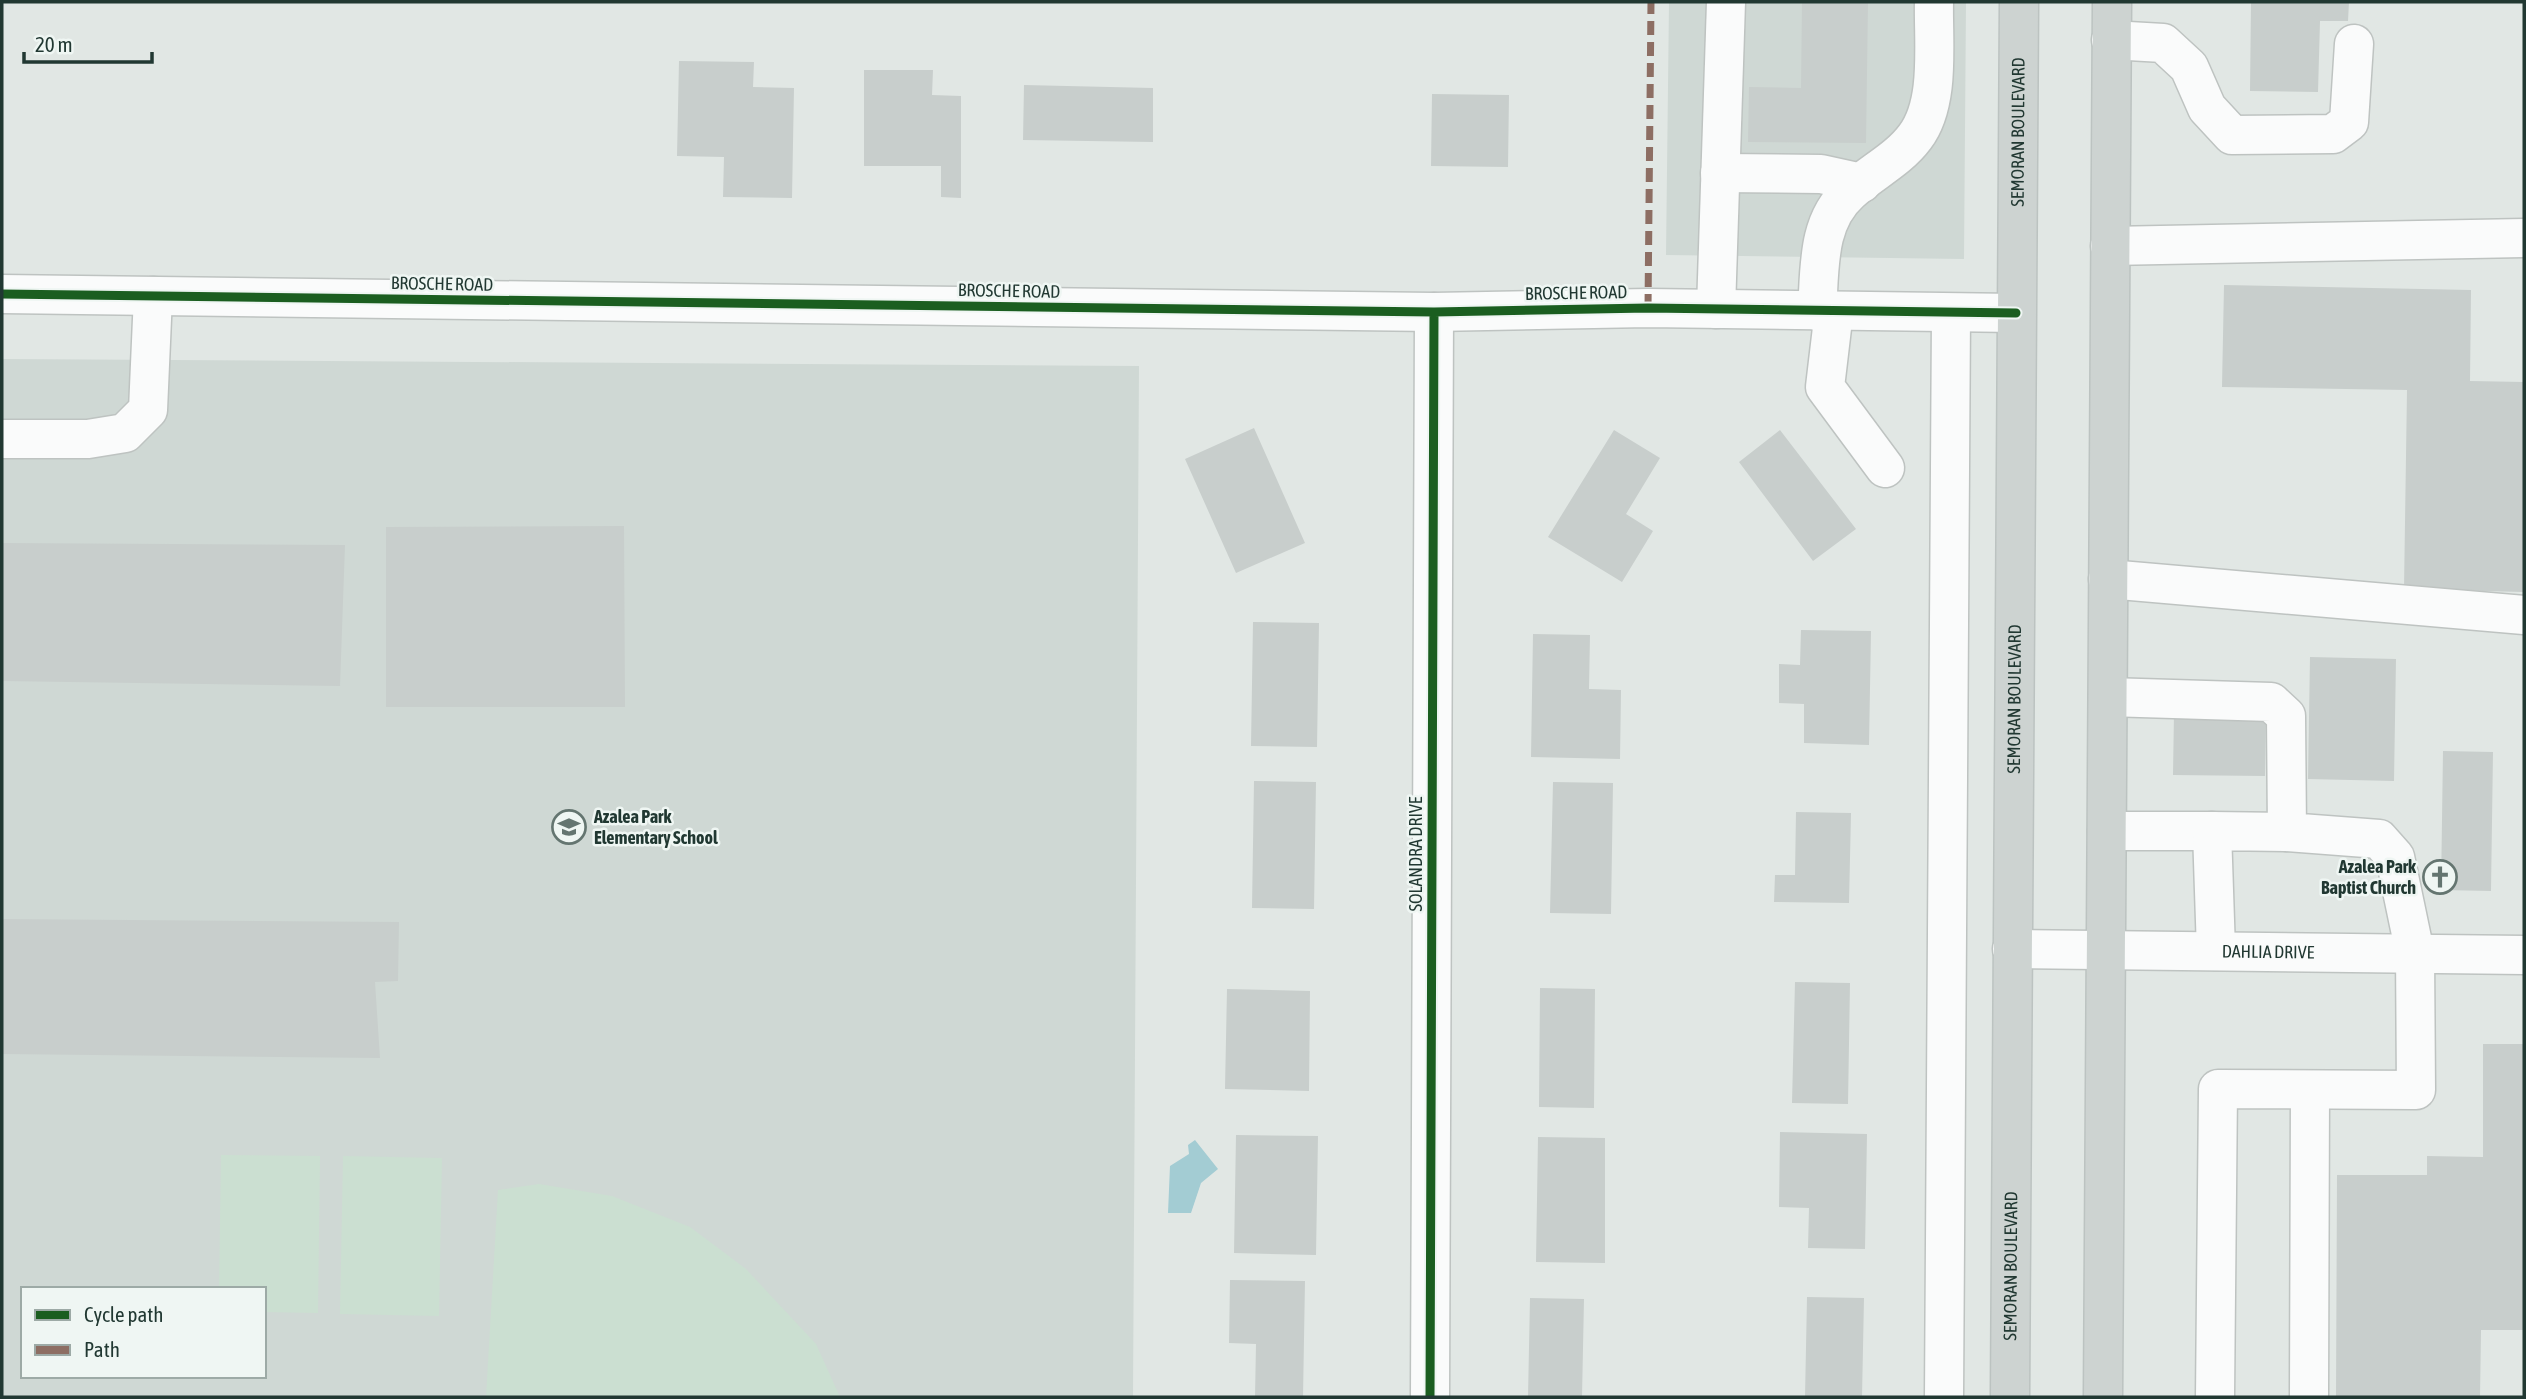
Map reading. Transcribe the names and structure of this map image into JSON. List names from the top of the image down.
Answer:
{
  "streets": {
    "main road": ["SEMORAN BOULEVARD"],
    "street": ["BROSCHE ROAD", "SOLANDRA DRIVE", "DAHLIA DRIVE"]
  },
  "crossings": [
    ["SEMORAN BOULEVARD", "BROSCHE ROAD"],
    ["SEMORAN BOULEVARD", "DAHLIA DRIVE"],
    ["BROSCHE ROAD", "SOLANDRA DRIVE"]
  ],
  "places": {
    "school or university": ["Azalea Park Elementary School"],
    "church": ["Azalea Park Baptist Church"]
  },
  "legend": ["Cycle path", "Path"],
  "scale_bar": "20 m"
}
